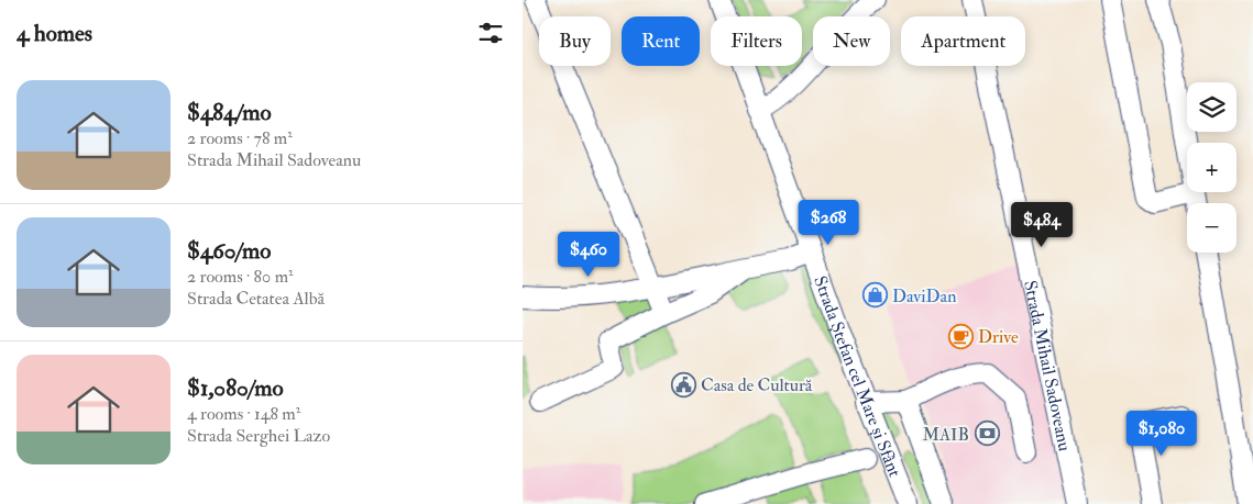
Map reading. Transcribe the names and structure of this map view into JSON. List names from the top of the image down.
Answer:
{
  "streets": {
    "street": ["Strada Mihail Sadoveanu", "Strada Ștefan cel Mare și Sfânt"]
  },
  "places": {
    "shop": ["DaviDan"],
    "cafe": ["Drive"],
    "public building": ["Casa de Cultură"],
    "bank": ["MAIB"]
  },
  "page": {
    "heading": "4 homes",
    "chip": [
      "Buy",
      "Rent",
      "Filters",
      "New",
      "Apartment"
    ],
    "list": [
      {
        "name": "$484/mo",
        "note": "2 rooms · 78 m² · Strada Mihail Sadoveanu"
      },
      {
        "name": "$460/mo",
        "note": "2 rooms · 80 m² · Strada Cetatea Albă"
      },
      {
        "name": "$1,080/mo",
        "note": "4 rooms · 148 m² · Strada Serghei Lazo"
      }
    ],
    "map_buttons": ["+", "−"],
    "price": [
      "$268",
      "$484",
      "$460",
      "$1,080"
    ]
  }
}
